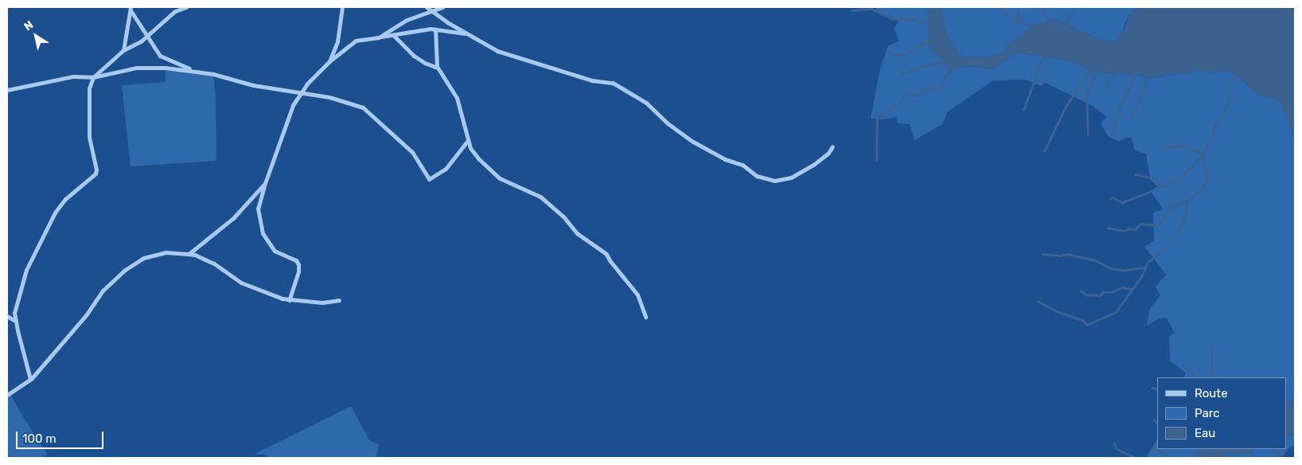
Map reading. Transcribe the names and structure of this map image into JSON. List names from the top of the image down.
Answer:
{
  "legend": ["Route", "Parc", "Eau"],
  "scale_bar": "100 m",
  "north": "top left"
}
